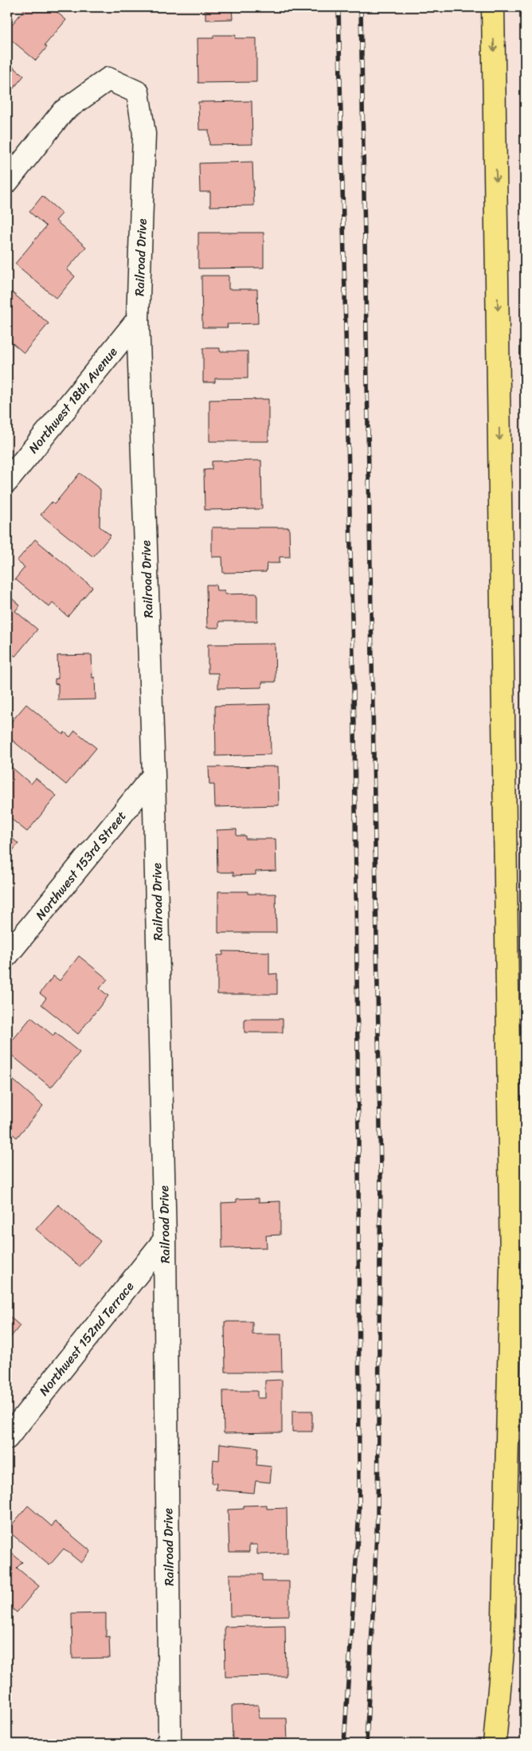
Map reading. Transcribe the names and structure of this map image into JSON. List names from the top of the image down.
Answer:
{
  "streets": {
    "street": [
      "Railroad Drive",
      "Northwest 18th Avenue",
      "Northwest 153rd Street",
      "Northwest 152nd Terrace"
    ]
  },
  "crossings": [
    ["Railroad Drive", "Northwest 18th Avenue"],
    ["Railroad Drive", "Northwest 153rd Street"],
    ["Railroad Drive", "Northwest 152nd Terrace"]
  ]
}
